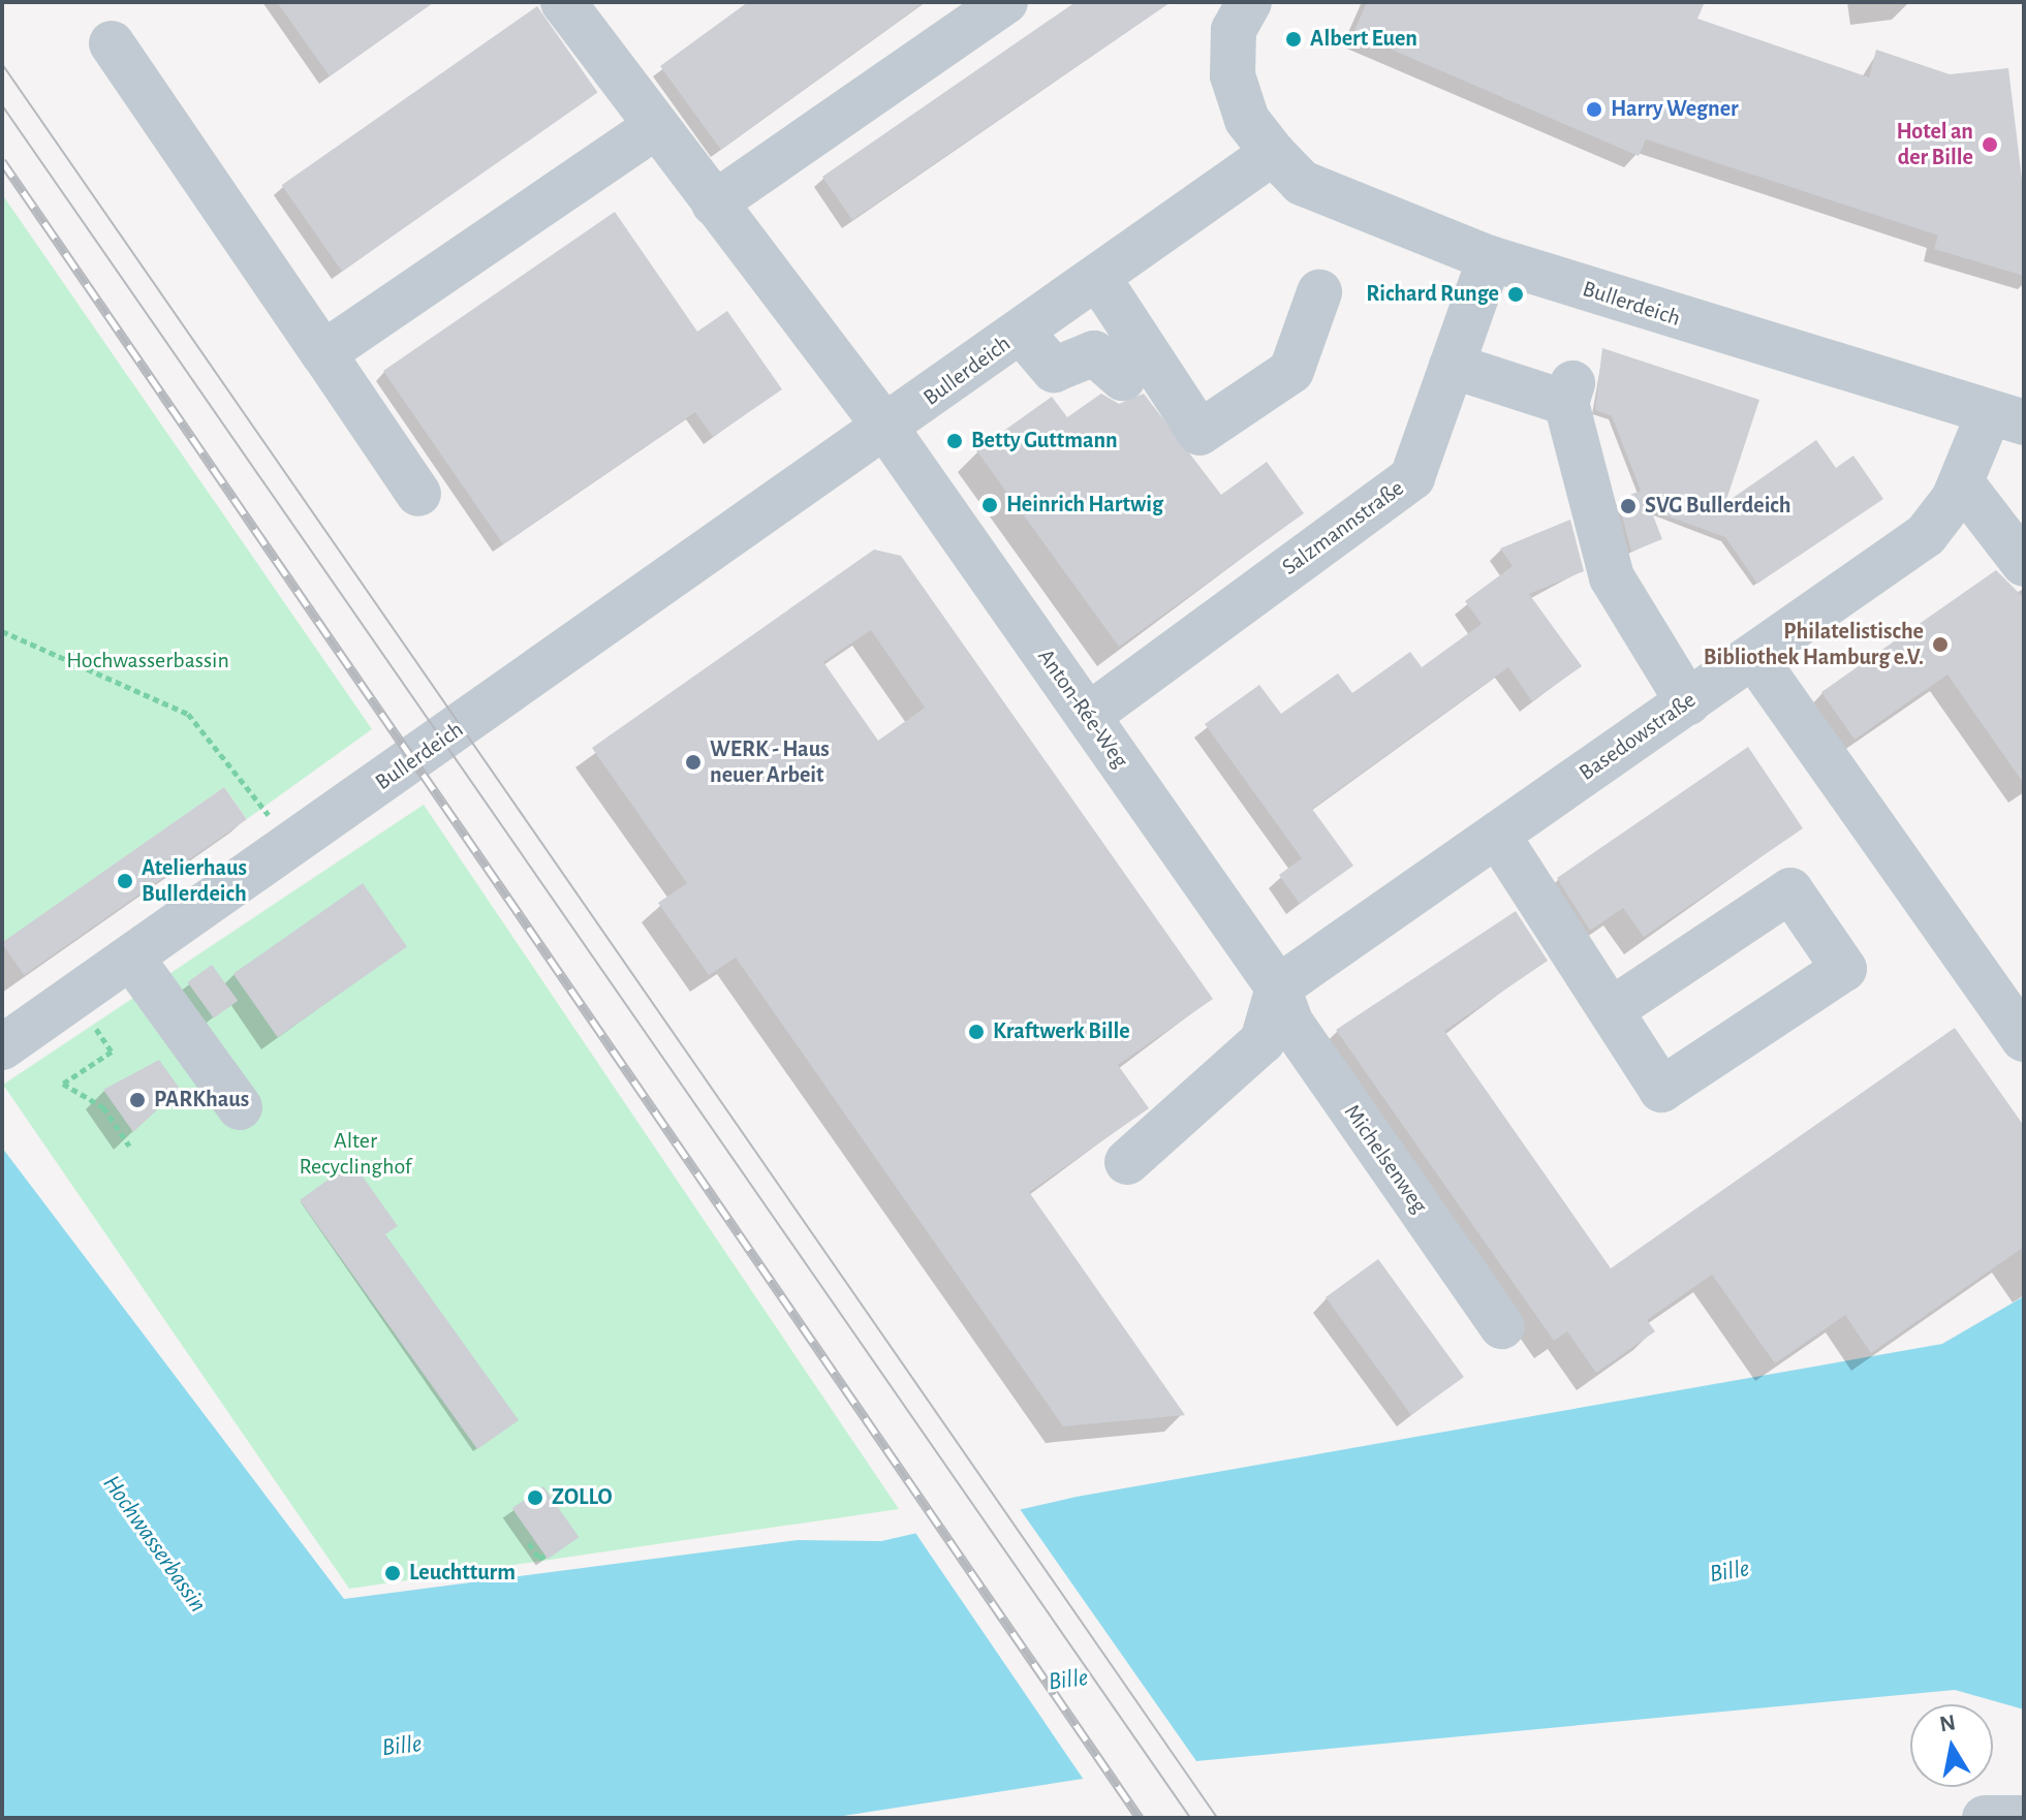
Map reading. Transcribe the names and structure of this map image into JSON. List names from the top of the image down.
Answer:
{
  "streets": {
    "street": [
      "Bullerdeich",
      "Salzmannstraße",
      "Anton-Rée-Weg",
      "Basedowstraße",
      "Michelsenweg"
    ]
  },
  "crossings": [
    ["Bullerdeich", "Salzmannstraße"],
    ["Bullerdeich", "Anton-Rée-Weg"],
    ["Bullerdeich", "Basedowstraße"],
    ["Salzmannstraße", "Anton-Rée-Weg"],
    ["Anton-Rée-Weg", "Basedowstraße"],
    ["Anton-Rée-Weg", "Michelsenweg"],
    ["Basedowstraße", "Michelsenweg"]
  ],
  "water": ["Hochwasserbassin", "Bille"],
  "parks": ["Hochwasserbassin", "Alter Recyclinghof"],
  "places": [
    "Albert Euen",
    "Harry Wegner",
    "Hotel an der Bille",
    "Richard Runge",
    "Betty Guttmann",
    "Heinrich Hartwig",
    "SVG Bullerdeich",
    "Philatelistische Bibliothek Hamburg e.V.",
    "WERK - Haus neuer Arbeit",
    "Atelierhaus Bullerdeich",
    "Kraftwerk Bille",
    "PARKhaus",
    "ZOLLO",
    "Leuchtturm"
  ],
  "north": "top"
}
